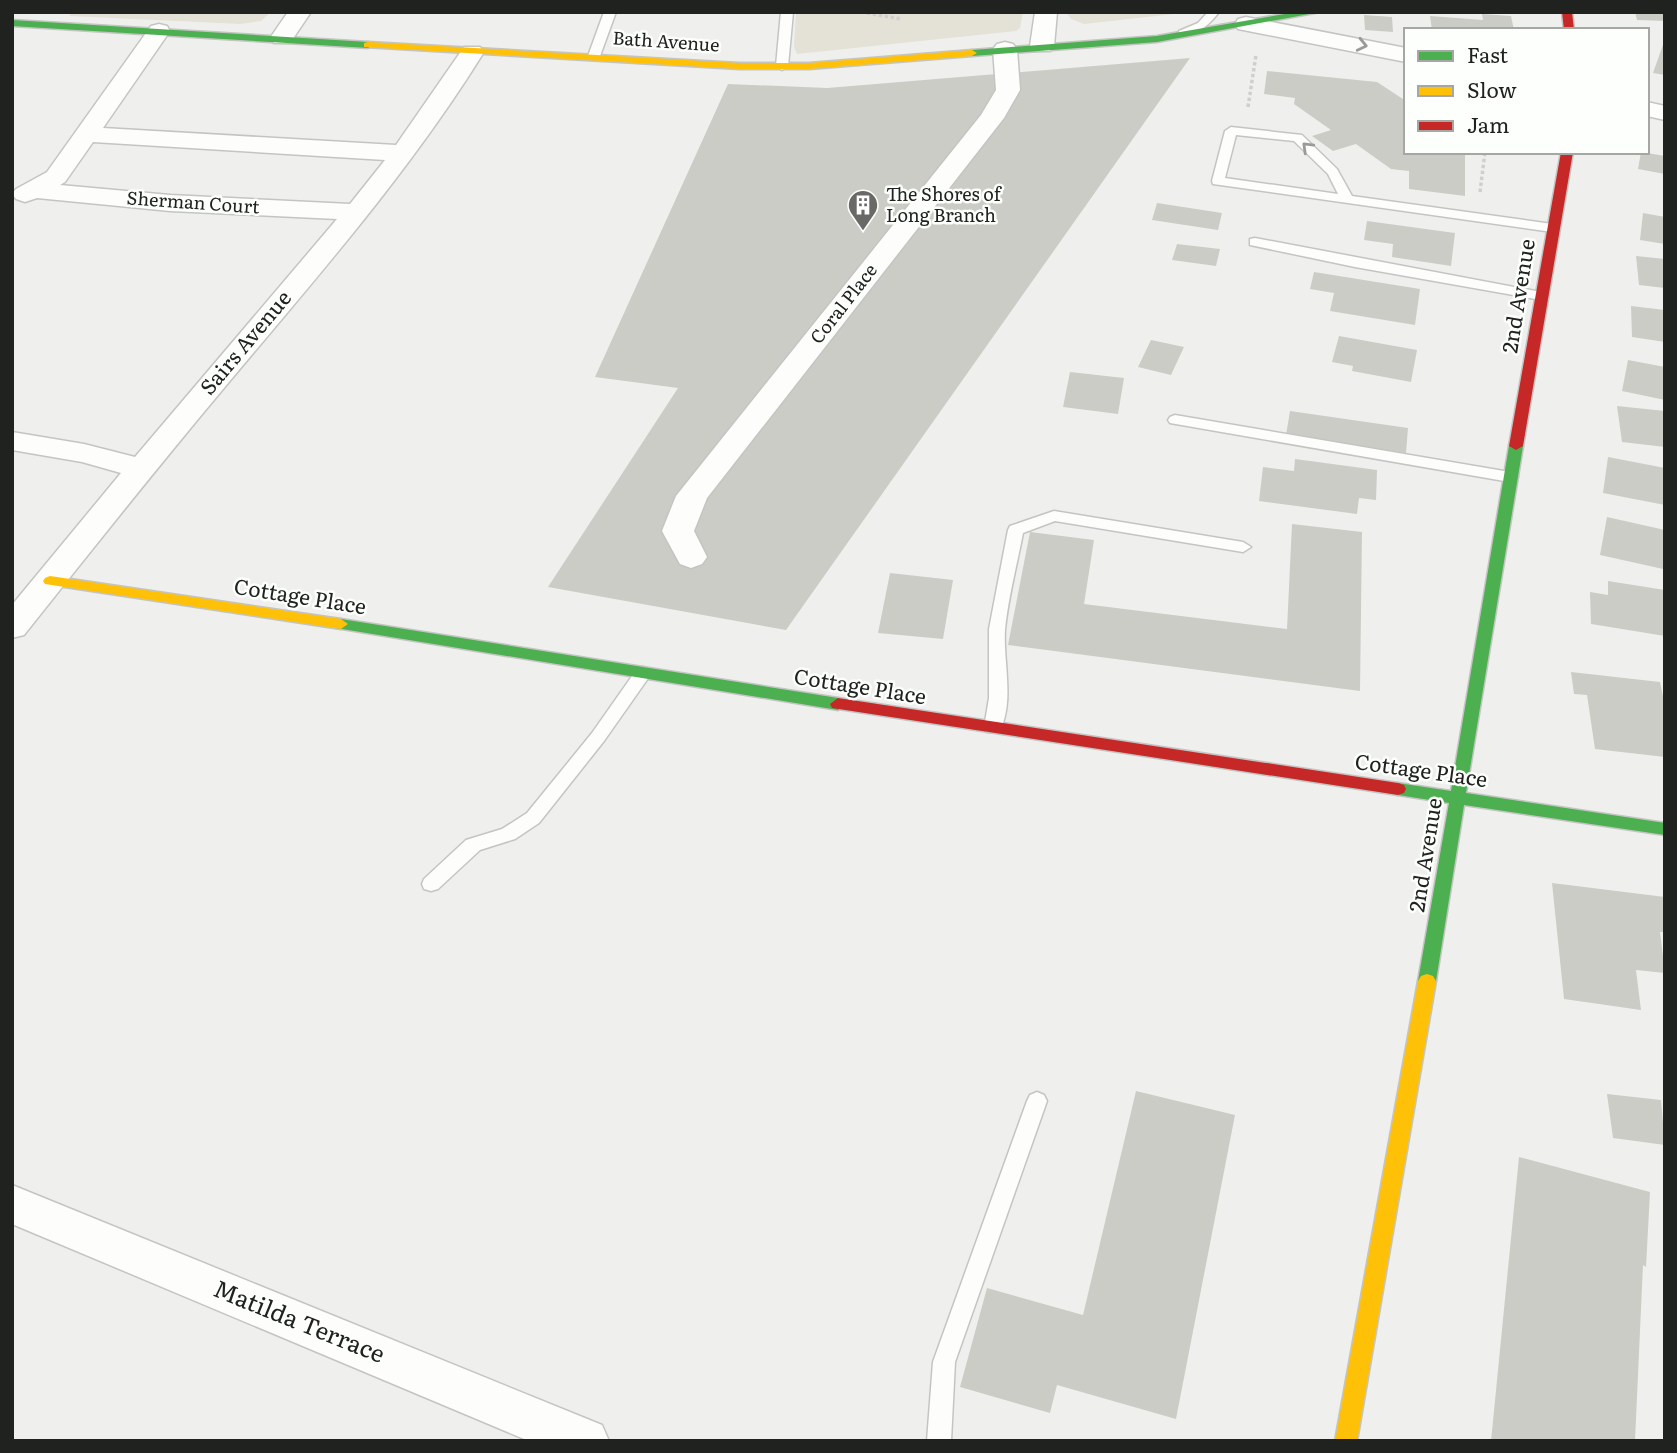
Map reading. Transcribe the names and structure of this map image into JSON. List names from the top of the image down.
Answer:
{
  "streets": {
    "street": [
      "Bath Avenue",
      "Sherman Court",
      "2nd Avenue",
      "Coral Place",
      "Sairs Avenue",
      "Cottage Place",
      "Matilda Terrace"
    ]
  },
  "crossings": [
    ["Bath Avenue", "Sherman Court"],
    ["Bath Avenue", "Coral Place"],
    ["Bath Avenue", "Sairs Avenue"],
    ["Sherman Court", "Sairs Avenue"],
    ["2nd Avenue", "Cottage Place"],
    ["Sairs Avenue", "Cottage Place"]
  ],
  "places": {
    "building": ["The Shores of Long Branch"]
  },
  "legend": ["Fast", "Slow", "Jam"]
}
